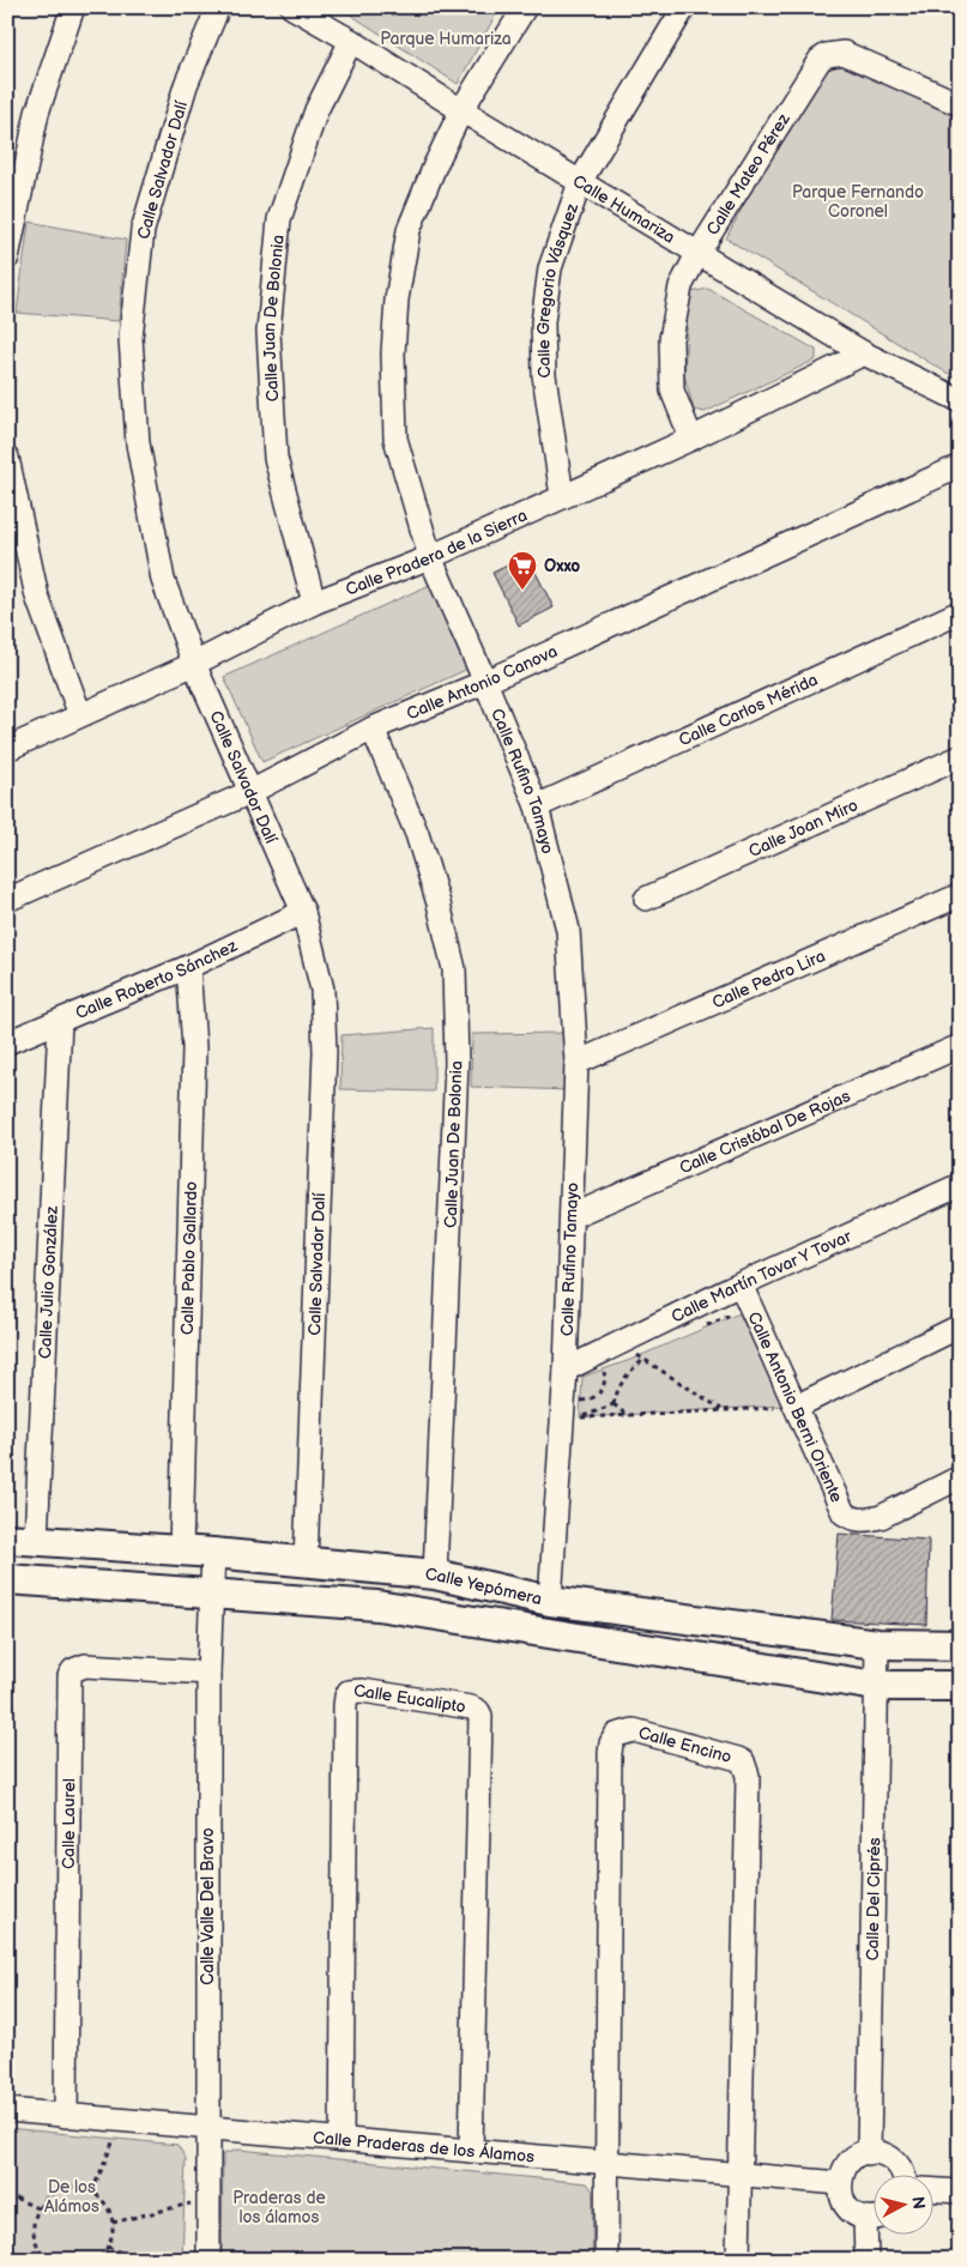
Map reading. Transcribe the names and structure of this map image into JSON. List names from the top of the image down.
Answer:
{
  "streets": {
    "main road": ["Calle Yepómera"],
    "street": [
      "Calle Salvador Dalí",
      "Calle Mateo Pérez",
      "Calle Humariza",
      "Calle Gregorio Vásquez",
      "Calle Juan De Bolonia",
      "Calle Pradera de la Sierra",
      "Calle Antonio Canova",
      "Calle Carlos Mérida",
      "Calle Rufino Tamayo",
      "Calle Joan Miro",
      "Calle Roberto Sánchez",
      "Calle Pedro Lira",
      "Calle Cristóbal De Rojas",
      "Calle Pablo Gallardo",
      "Calle Martín Tovar Y Tovar",
      "Calle Julio González",
      "Calle Antonio Berni Oriente",
      "Calle Eucalipto",
      "Calle Encino",
      "Calle Laurel",
      "Calle Del Ciprés",
      "Calle Valle Del Bravo",
      "Calle Praderas de los Álamos"
    ]
  },
  "crossings": [
    ["Calle Salvador Dalí", "Calle Pradera de la Sierra"],
    ["Calle Salvador Dalí", "Calle Antonio Canova"],
    ["Calle Salvador Dalí", "Calle Roberto Sánchez"],
    ["Calle Salvador Dalí", "Calle Yepómera"],
    ["Calle Mateo Pérez", "Calle Humariza"],
    ["Calle Mateo Pérez", "Calle Pradera de la Sierra"],
    ["Calle Humariza", "Calle Gregorio Vásquez"],
    ["Calle Humariza", "Calle Juan De Bolonia"],
    ["Calle Humariza", "Calle Pradera de la Sierra"],
    ["Calle Humariza", "Calle Rufino Tamayo"],
    ["Calle Gregorio Vásquez", "Calle Pradera de la Sierra"],
    ["Calle Juan De Bolonia", "Calle Pradera de la Sierra"],
    ["Calle Juan De Bolonia", "Calle Antonio Canova"],
    ["Calle Juan De Bolonia", "Calle Yepómera"],
    ["Calle Pradera de la Sierra", "Calle Rufino Tamayo"],
    ["Calle Antonio Canova", "Calle Rufino Tamayo"],
    ["Calle Carlos Mérida", "Calle Rufino Tamayo"],
    ["Calle Rufino Tamayo", "Calle Pedro Lira"],
    ["Calle Rufino Tamayo", "Calle Cristóbal De Rojas"],
    ["Calle Rufino Tamayo", "Calle Martín Tovar Y Tovar"],
    ["Calle Rufino Tamayo", "Calle Yepómera"],
    ["Calle Roberto Sánchez", "Calle Pablo Gallardo"],
    ["Calle Roberto Sánchez", "Calle Julio González"],
    ["Calle Pablo Gallardo", "Calle Yepómera"],
    ["Calle Martín Tovar Y Tovar", "Calle Antonio Berni Oriente"],
    ["Calle Julio González", "Calle Yepómera"],
    ["Calle Yepómera", "Calle Del Ciprés"],
    ["Calle Yepómera", "Calle Valle Del Bravo"],
    ["Calle Eucalipto", "Calle Praderas de los Álamos"],
    ["Calle Encino", "Calle Praderas de los Álamos"],
    ["Calle Laurel", "Calle Valle Del Bravo"],
    ["Calle Laurel", "Calle Praderas de los Álamos"],
    ["Calle Valle Del Bravo", "Calle Praderas de los Álamos"]
  ],
  "parks": [
    "Parque Humariza",
    "Parque Fernando Coronel",
    "De los Alámos",
    "Praderas de los álamos"
  ],
  "places": {
    "supermarket": ["Oxxo"]
  },
  "north": "right"
}
